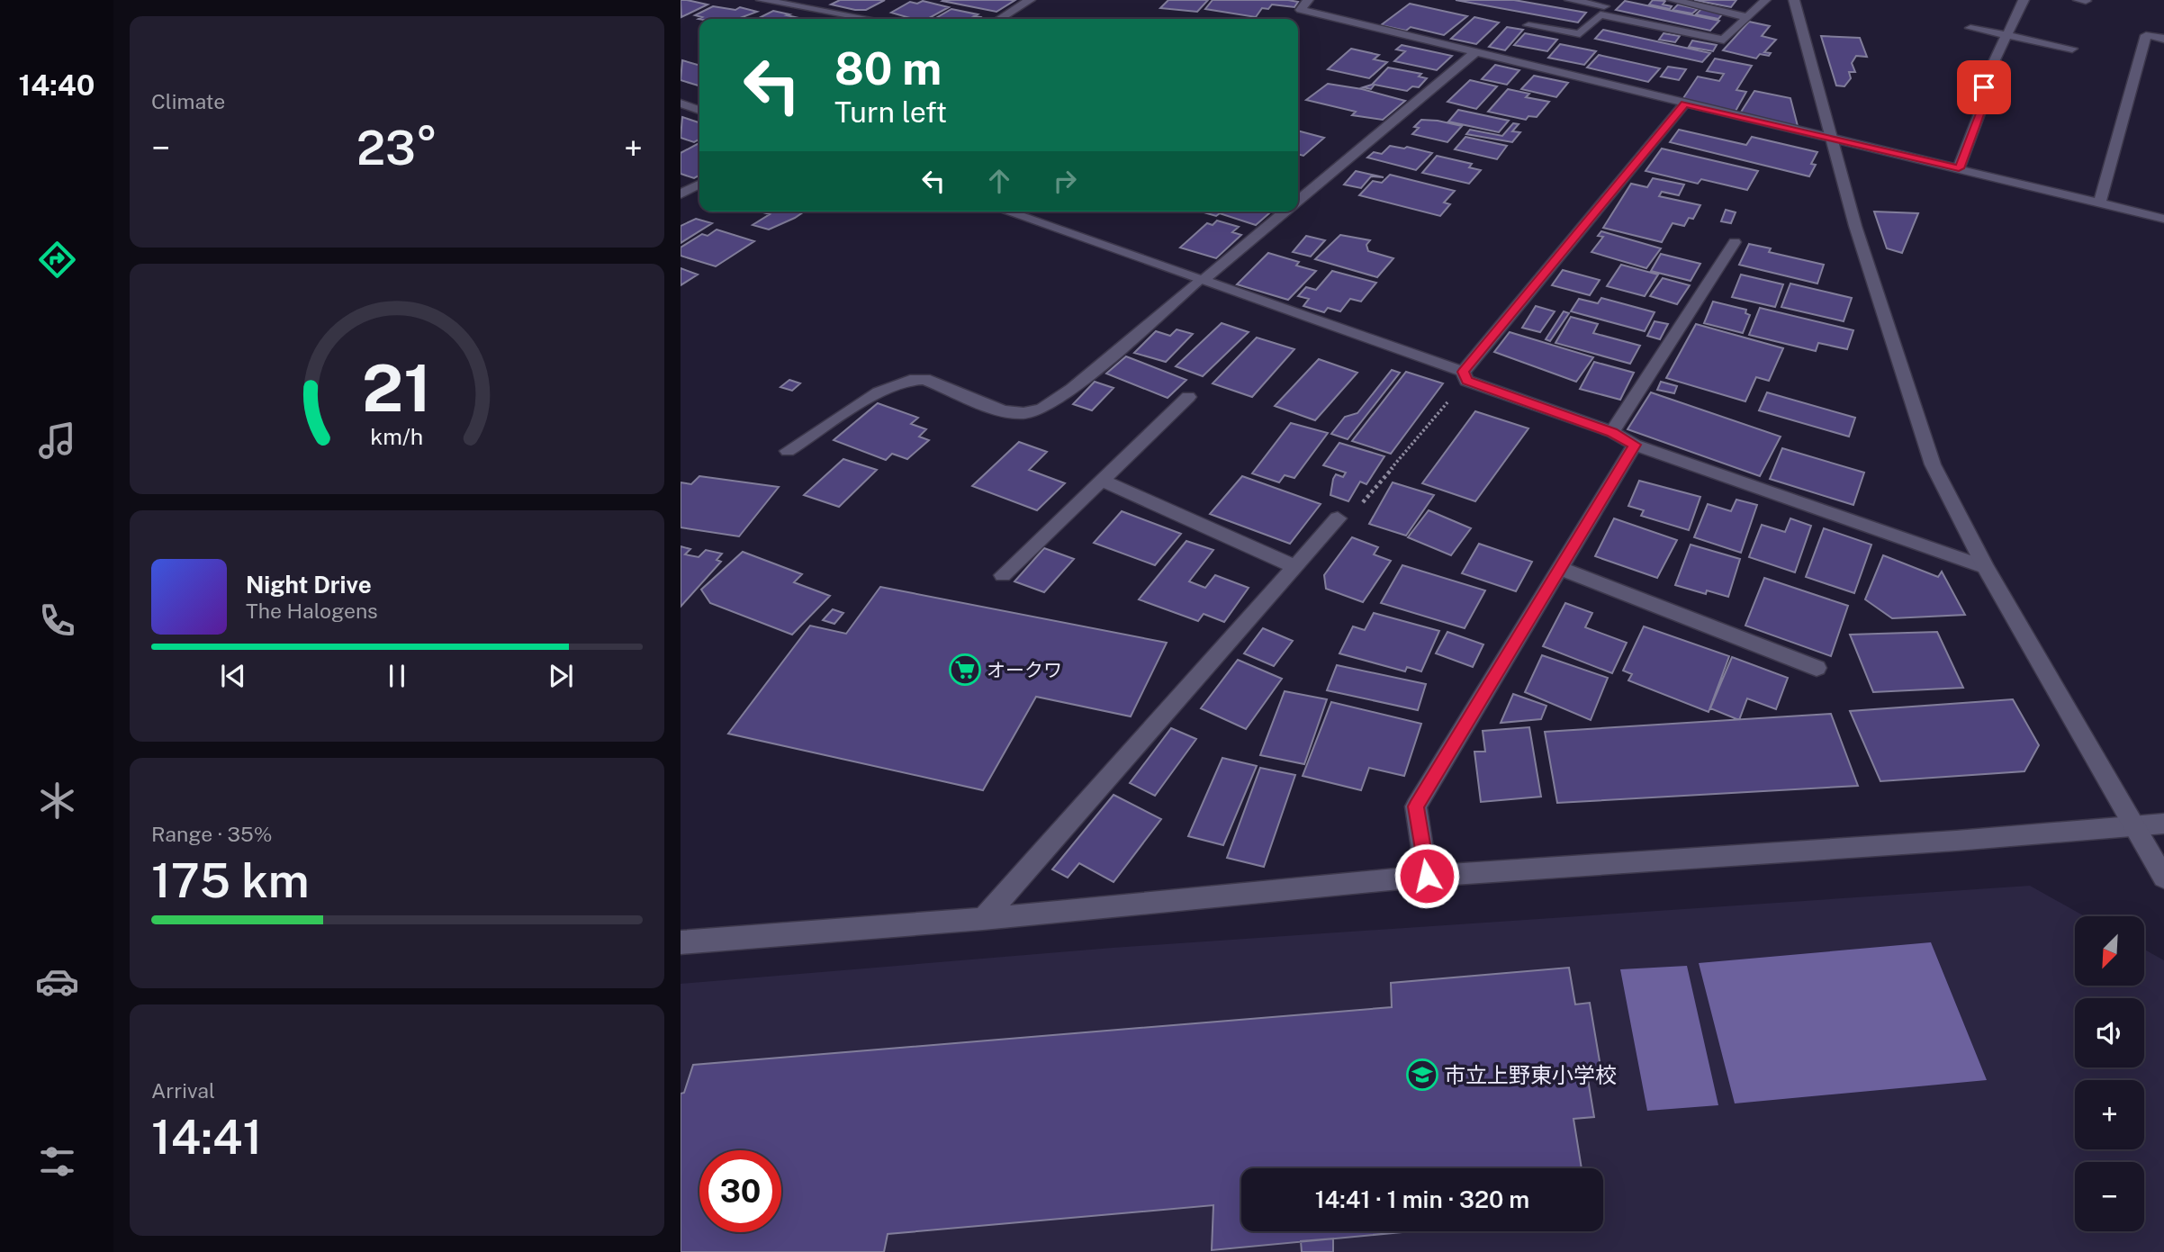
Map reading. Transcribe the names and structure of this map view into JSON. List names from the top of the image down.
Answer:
{
  "places": {
    "supermarket": ["オークワ"],
    "school or university": ["市立上野東小学校"]
  },
  "north": "bottom left",
  "page": {
    "tabs": "14:40",
    "tile": [
      "Climate",
      ["Range · 35%", "175 km"],
      ["Arrival", "14:41"]
    ],
    "turn": ["80 m", "Turn left"],
    "heat": ["−", "23°", "+"],
    "song": ["Night Drive", "The Halogens"],
    "map_buttons": ["+", "−"],
    "limit": "30",
    "trip": "14:41 · 1 min · 320 m",
    "gauge": ["21", "km/h"]
  }
}
